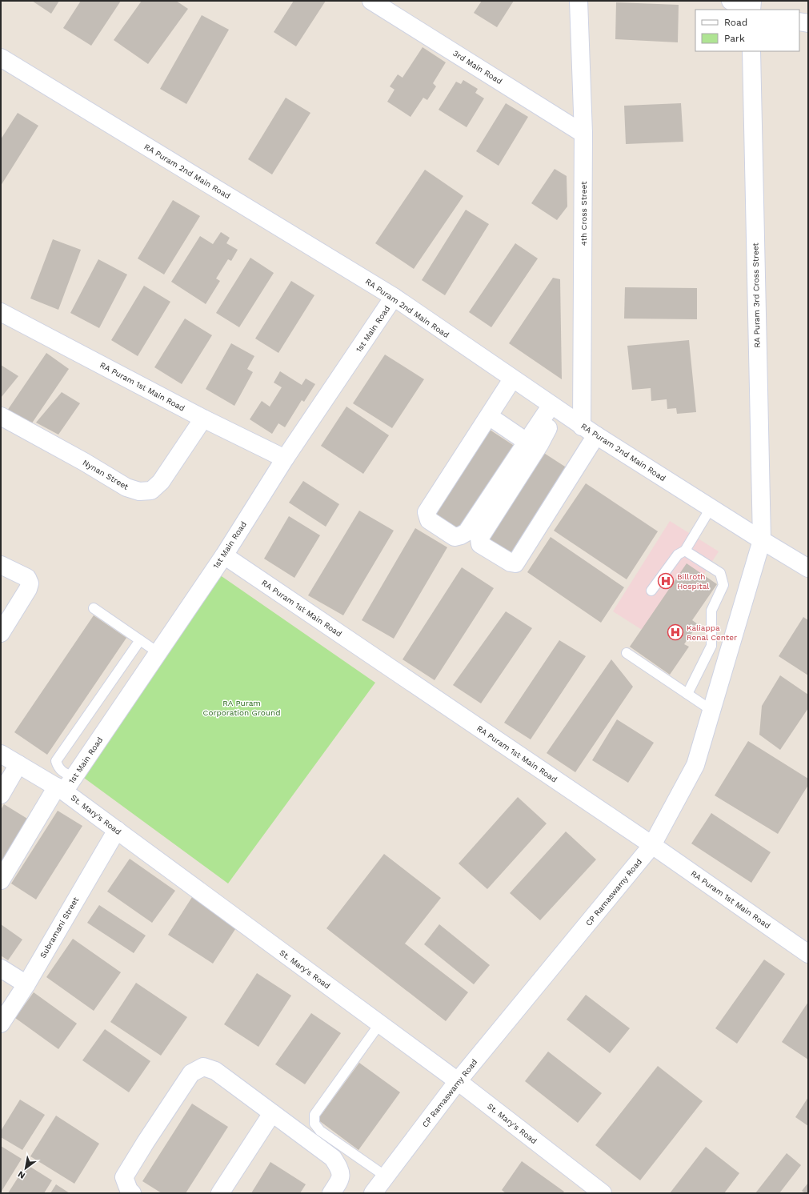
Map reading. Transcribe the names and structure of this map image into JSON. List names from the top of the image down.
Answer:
{
  "streets": {
    "street": [
      "3rd Main Road",
      "RA Puram 2nd Main Road",
      "4th Cross Street",
      "RA Puram 3rd Cross Street",
      "1st Main Road",
      "RA Puram 1st Main Road",
      "Nynan Street",
      "St. Mary's Road",
      "CP Ramaswamy Road",
      "Subramani Street"
    ]
  },
  "crossings": [
    ["3rd Main Road", "4th Cross Street"],
    ["RA Puram 2nd Main Road", "4th Cross Street"],
    ["RA Puram 2nd Main Road", "RA Puram 3rd Cross Street"],
    ["RA Puram 2nd Main Road", "1st Main Road"],
    ["RA Puram 2nd Main Road", "CP Ramaswamy Road"],
    ["RA Puram 3rd Cross Street", "CP Ramaswamy Road"],
    ["1st Main Road", "RA Puram 1st Main Road"],
    ["1st Main Road", "St. Mary's Road"],
    ["RA Puram 1st Main Road", "Nynan Street"],
    ["RA Puram 1st Main Road", "CP Ramaswamy Road"],
    ["St. Mary's Road", "CP Ramaswamy Road"],
    ["St. Mary's Road", "Subramani Street"]
  ],
  "parks": ["RA Puram Corporation Ground"],
  "places": {
    "hospital": ["Billroth Hospital", "Kaliappa Renal Center"]
  },
  "legend": ["Road", "Park"],
  "north": "bottom left"
}
